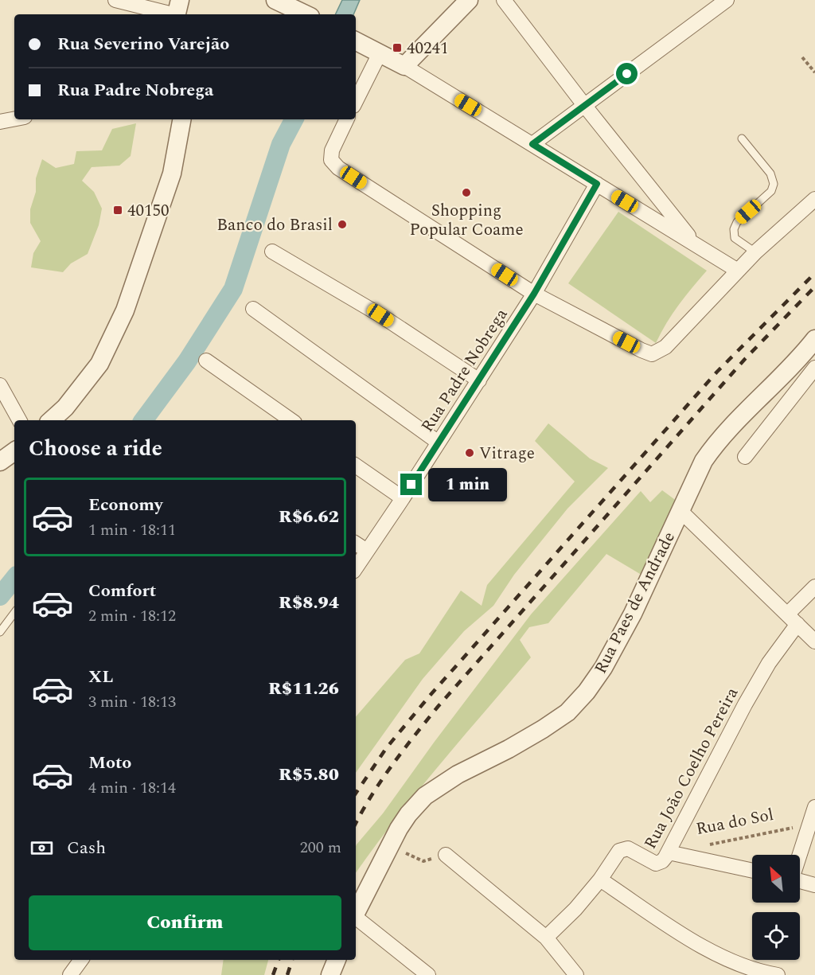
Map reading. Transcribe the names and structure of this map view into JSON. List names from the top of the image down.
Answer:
{
  "streets": {
    "street": [
      "Rua Padre Nobrega",
      "Rua Paes de Andrade",
      "Rua João Coelho Pereira",
      "Rua do Sol"
    ]
  },
  "crossings": [
    ["Rua João Coelho Pereira", "Rua do Sol"]
  ],
  "places": {
    "transit": ["40241", "40150"],
    "other": ["Shopping Popular Coame", "Banco do Brasil", "Vitrage"]
  },
  "north": "top left",
  "page": {
    "banner": ["Rua Severino Varejão", "Rua Padre Nobrega"],
    "heading": "Choose a ride",
    "bubble": "1 min",
    "list": [
      {
        "name": "Economy",
        "note": "1 min · 18:11",
        "value": "R$6.62"
      },
      {
        "name": "Comfort",
        "note": "2 min · 18:12",
        "value": "R$8.94"
      },
      {
        "name": "XL",
        "note": "3 min · 18:13",
        "value": "R$11.26"
      },
      {
        "name": "Moto",
        "note": "4 min · 18:14",
        "value": "R$5.80"
      }
    ],
    "pay": ["Cash", "200 m"],
    "buttons": "Confirm"
  }
}
